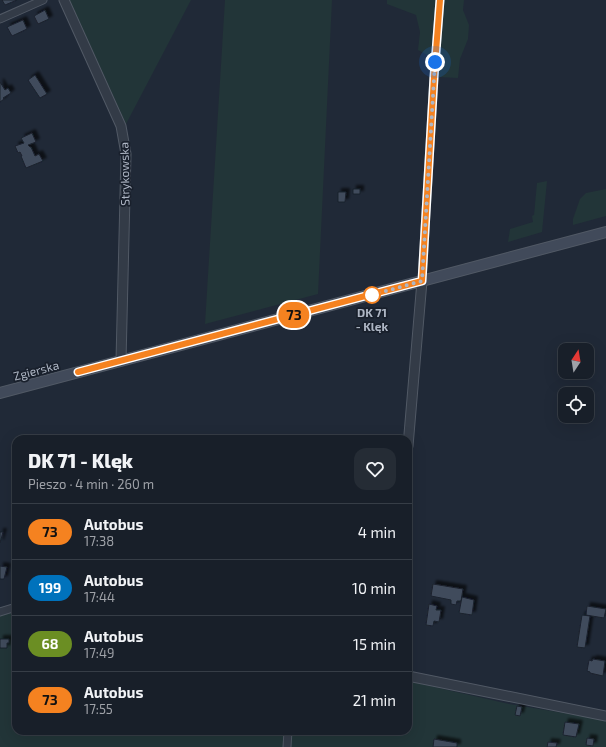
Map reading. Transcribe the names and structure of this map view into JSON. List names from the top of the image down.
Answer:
{
  "streets": {
    "main road": ["Zgierska"],
    "street": ["Strykowska"]
  },
  "crossings": [
    ["Strykowska", "Zgierska"]
  ],
  "places": ["DK 71 - Klęk"],
  "lines": ["bus line 73"],
  "north": "top",
  "page": {
    "on_map": "73",
    "heading": ["DK 71 - Klęk", "Pieszo · 4 min · 260 m"],
    "list": [
      {
        "mark": "73",
        "name": "Autobus",
        "note": "17:38",
        "value": "4 min"
      },
      {
        "mark": "199",
        "name": "Autobus",
        "note": "17:44",
        "value": "10 min"
      },
      {
        "mark": "68",
        "name": "Autobus",
        "note": "17:49",
        "value": "15 min"
      },
      {
        "mark": "73",
        "name": "Autobus",
        "note": "17:55",
        "value": "21 min"
      }
    ]
  }
}
